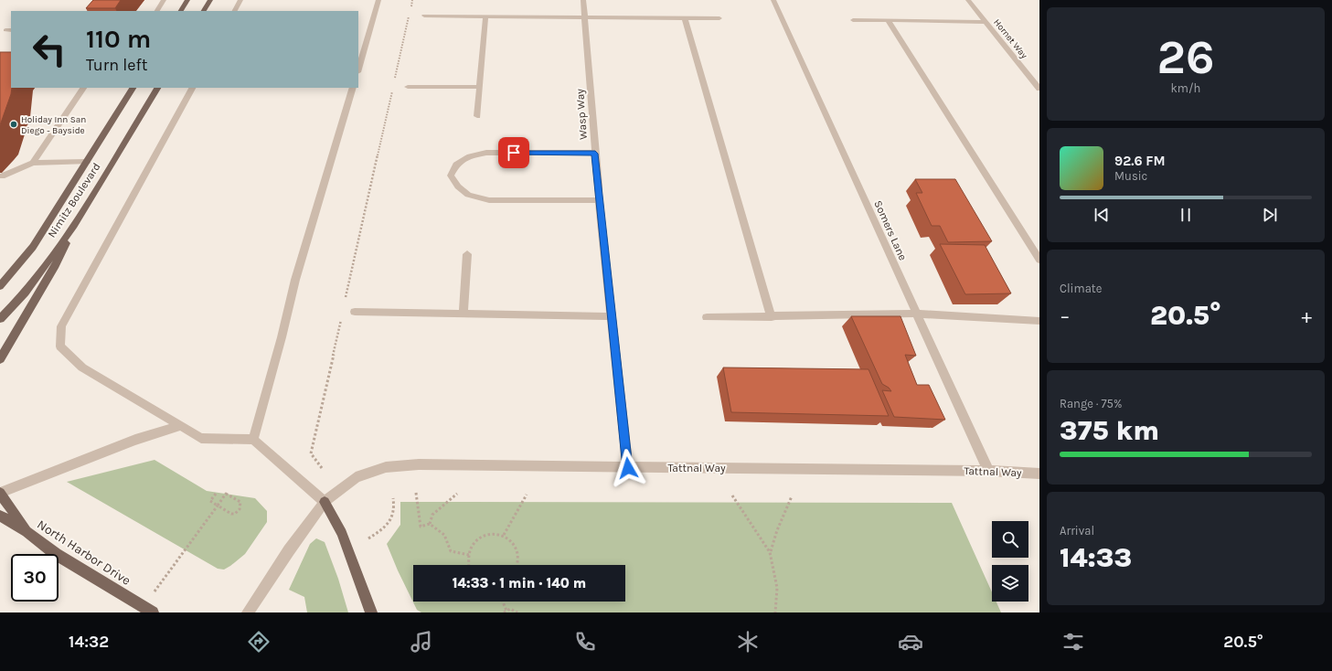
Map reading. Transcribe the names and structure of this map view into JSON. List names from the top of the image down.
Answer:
{
  "streets": {
    "main road": ["Nimitz Boulevard", "North Harbor Drive"],
    "street": [
      "Hornet Way",
      "Wasp Way",
      "Somers Lane",
      "Tattnal Way"
    ]
  },
  "crossings": [
    ["Wasp Way", "Tattnal Way"],
    ["Somers Lane", "Tattnal Way"]
  ],
  "places": ["Holiday Inn San Diego - Bayside"],
  "page": {
    "tile": [
      ["26", "km/h"],
      "Climate",
      ["Range · 75%", "375 km"],
      ["Arrival", "14:33"]
    ],
    "turn": ["110 m", "Turn left"],
    "song": ["92.6 FM", "Music"],
    "heat": ["−", "20.5°", "+"],
    "limit": "30",
    "trip": "14:33 · 1 min · 140 m",
    "tabs": ["14:32", "20.5°"]
  }
}
